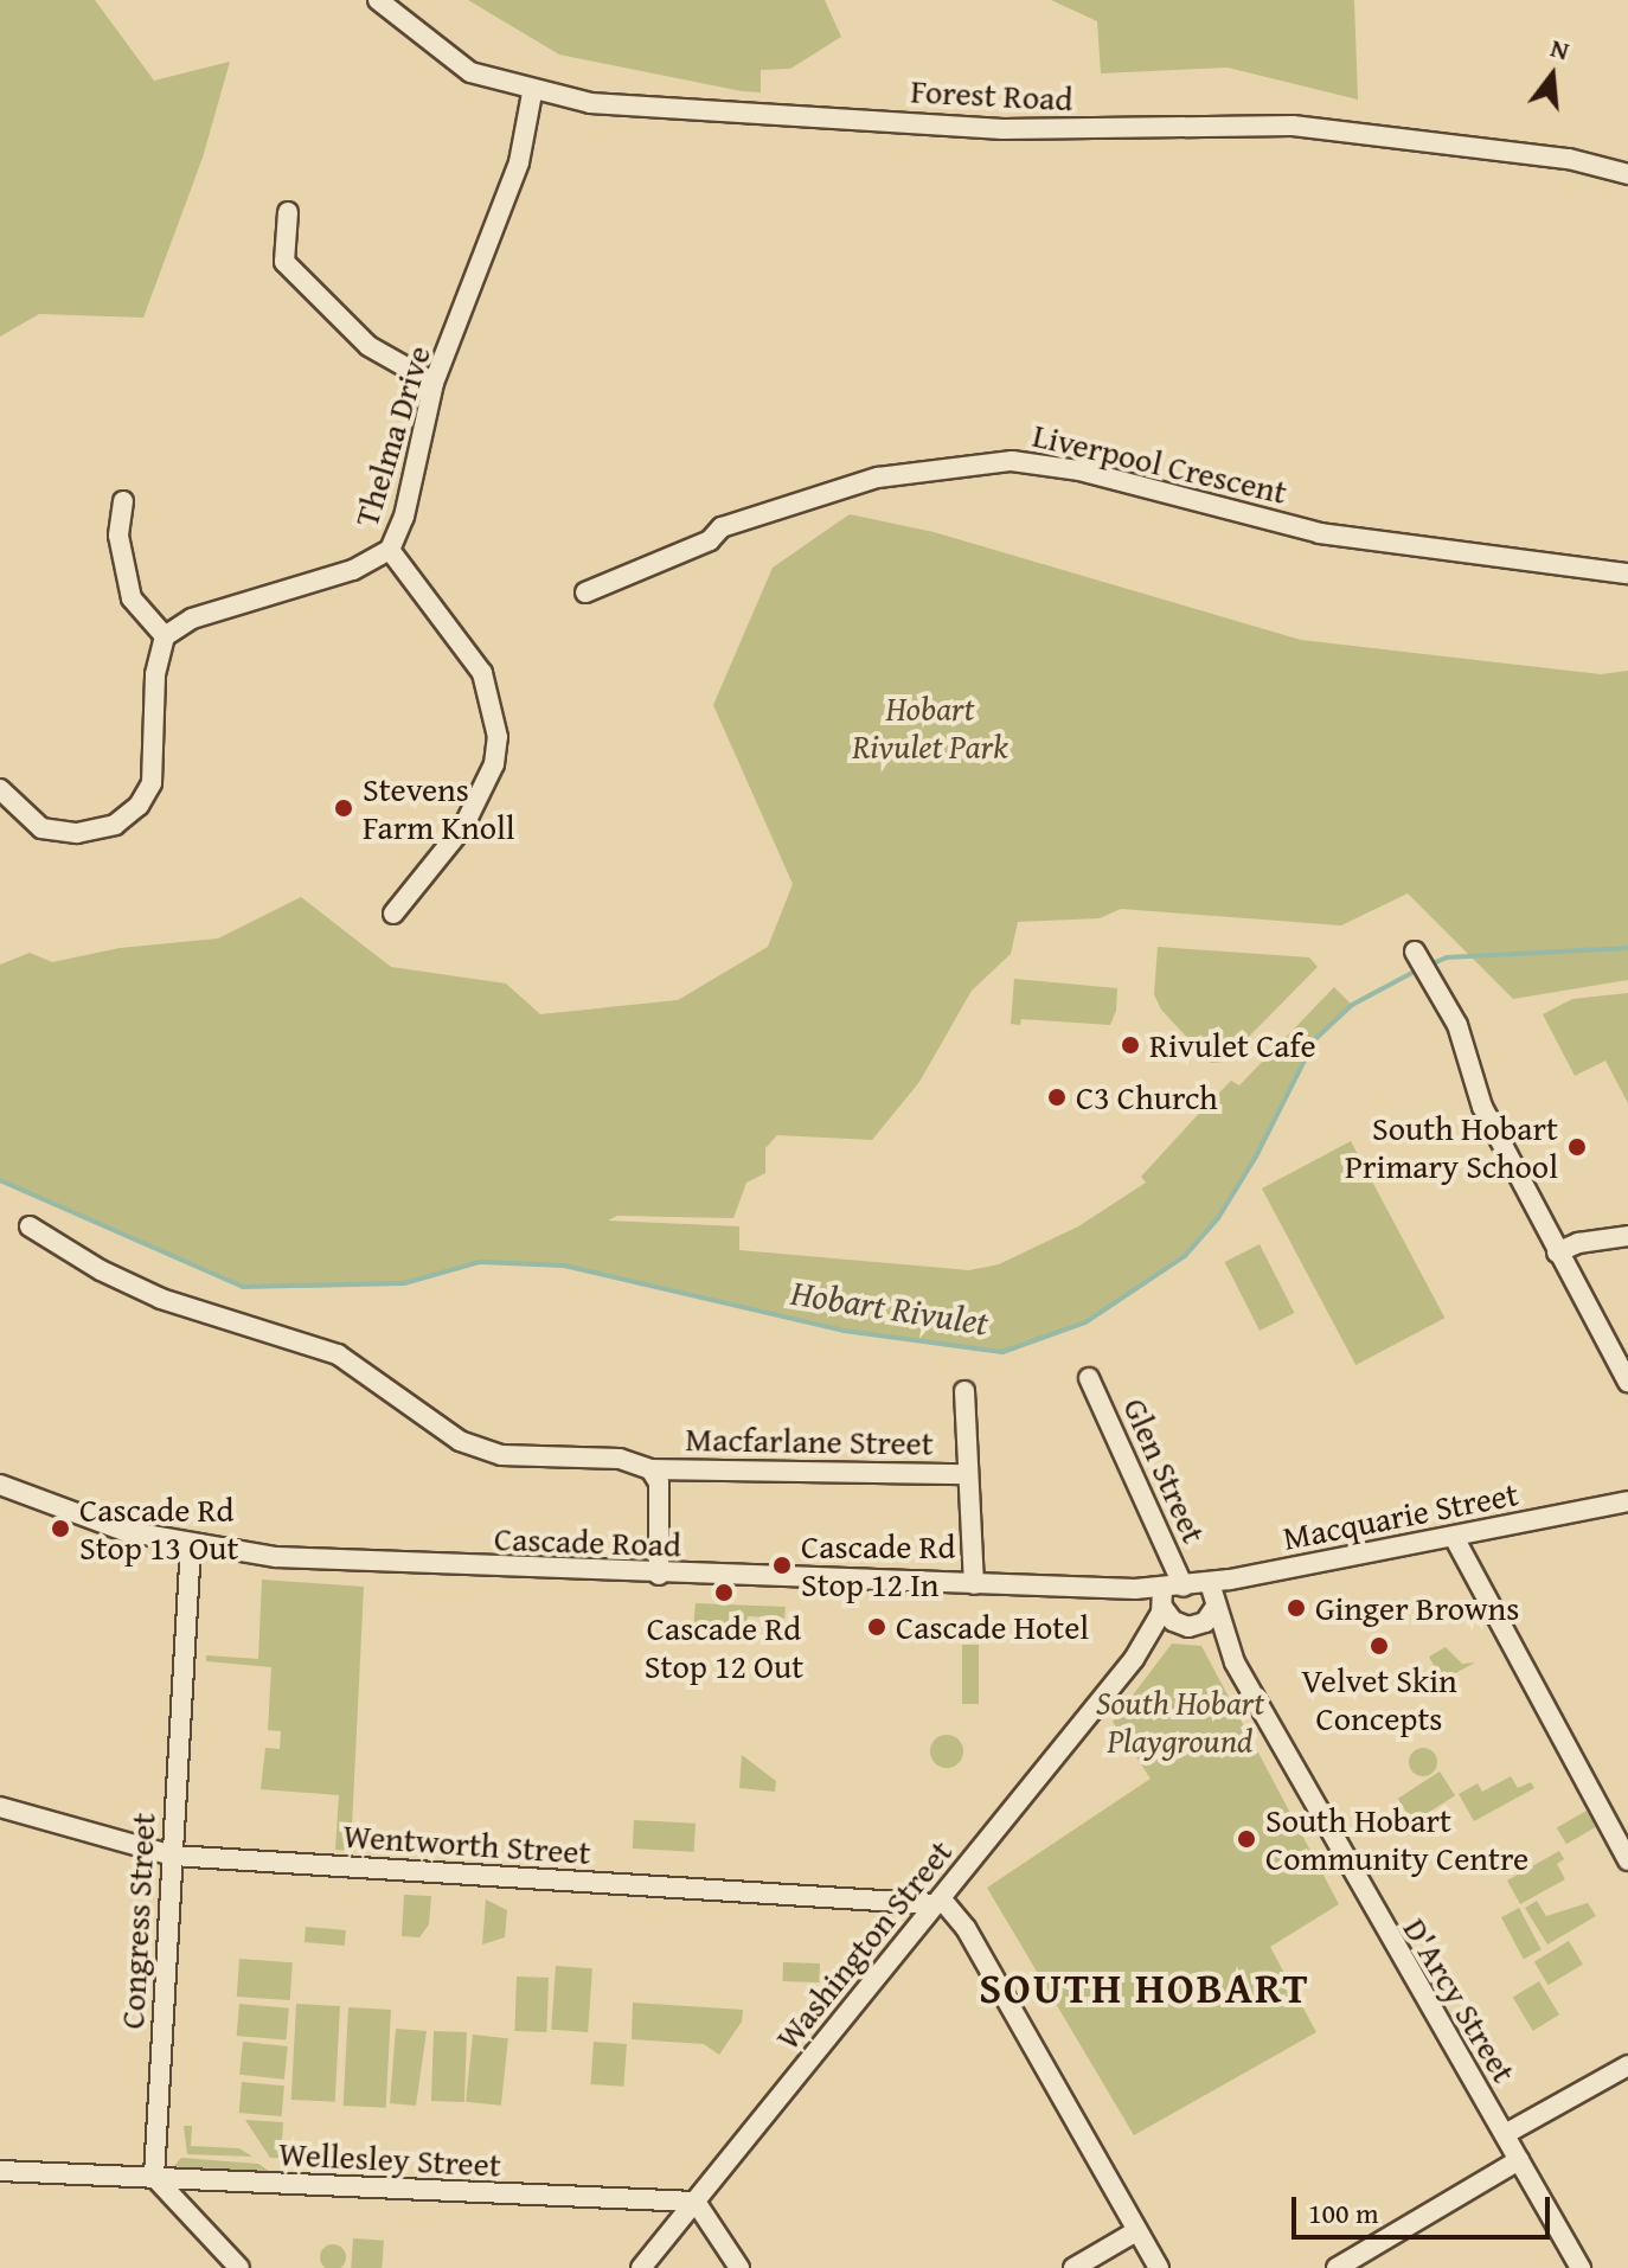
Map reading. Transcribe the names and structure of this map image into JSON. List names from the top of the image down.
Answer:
{
  "streets": {
    "street": [
      "Forest Road",
      "Thelma Drive",
      "Liverpool Crescent",
      "Macfarlane Street",
      "Glen Street",
      "Macquarie Street",
      "Cascade Road",
      "Wentworth Street",
      "Congress Street",
      "Washington Street",
      "D'Arcy Street",
      "Wellesley Street"
    ]
  },
  "crossings": [
    ["Forest Road", "Thelma Drive"],
    ["Macfarlane Street", "Cascade Road"],
    ["Glen Street", "Macquarie Street"],
    ["Glen Street", "Cascade Road"],
    ["Macquarie Street", "Cascade Road"],
    ["Macquarie Street", "D'Arcy Street"],
    ["Cascade Road", "Congress Street"],
    ["Cascade Road", "Washington Street"],
    ["Wentworth Street", "Congress Street"],
    ["Wentworth Street", "Washington Street"],
    ["Congress Street", "Wellesley Street"],
    ["Washington Street", "D'Arcy Street"],
    ["Washington Street", "Wellesley Street"]
  ],
  "districts": ["SOUTH HOBART"],
  "water": ["Hobart Rivulet"],
  "parks": ["Hobart Rivulet Park", "South Hobart Playground"],
  "places": [
    "Stevens Farm Knoll",
    "Rivulet Cafe",
    "C3 Church",
    "South Hobart Primary School",
    "Cascade Rd Stop 13 Out",
    "Cascade Rd Stop 12 In",
    "Cascade Rd Stop 12 Out",
    "Ginger Browns",
    "Cascade Hotel",
    "Velvet Skin Concepts",
    "South Hobart Community Centre"
  ],
  "scale_bar": "100 m",
  "north": "top"
}
